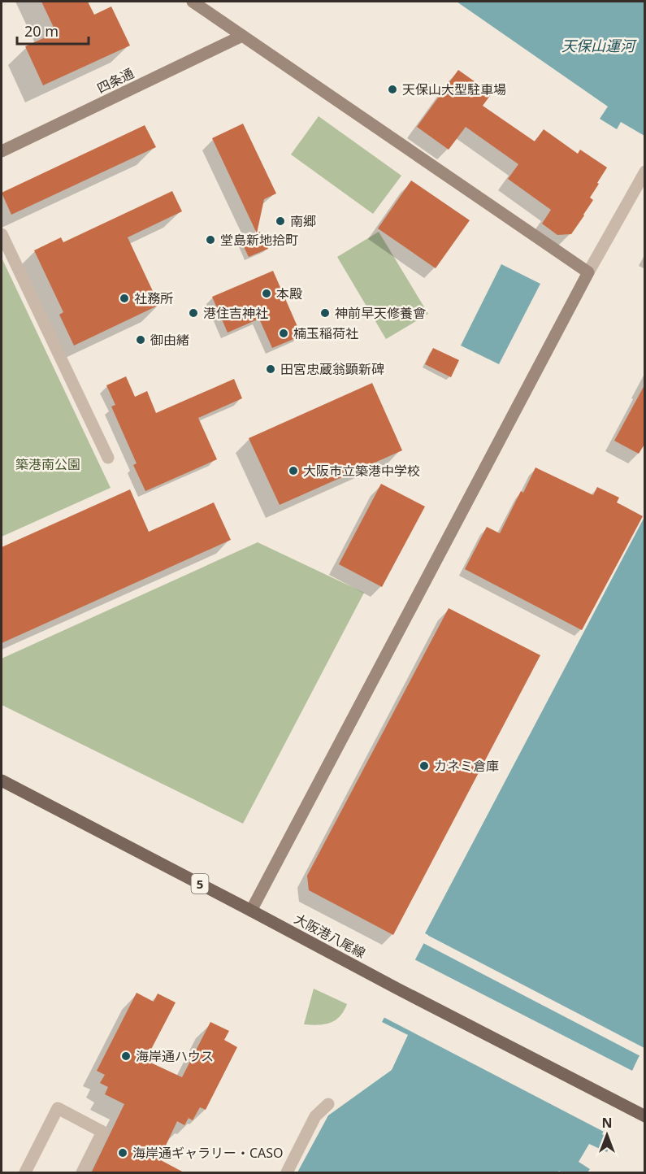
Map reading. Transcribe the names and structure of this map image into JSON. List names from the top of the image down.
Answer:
{
  "streets": {
    "main road": ["5", "大阪港八尾線"],
    "street": ["四条通"]
  },
  "water": ["天保山運河"],
  "parks": ["築港南公園"],
  "places": [
    "天保山大型駐車場",
    "南郷",
    "堂島新地拾町",
    "本殿",
    "社務所",
    "港住吉神社",
    "神前早天修養會",
    "楠玉稲荷社",
    "御由緒",
    "田宮忠蔵翁顕新碑",
    "大阪市立築港中学校",
    "カネミ倉庫",
    "海岸通ハウス",
    "海岸通ギャラリー・CASO"
  ],
  "scale_bar": "20 m",
  "north": "top"
}
